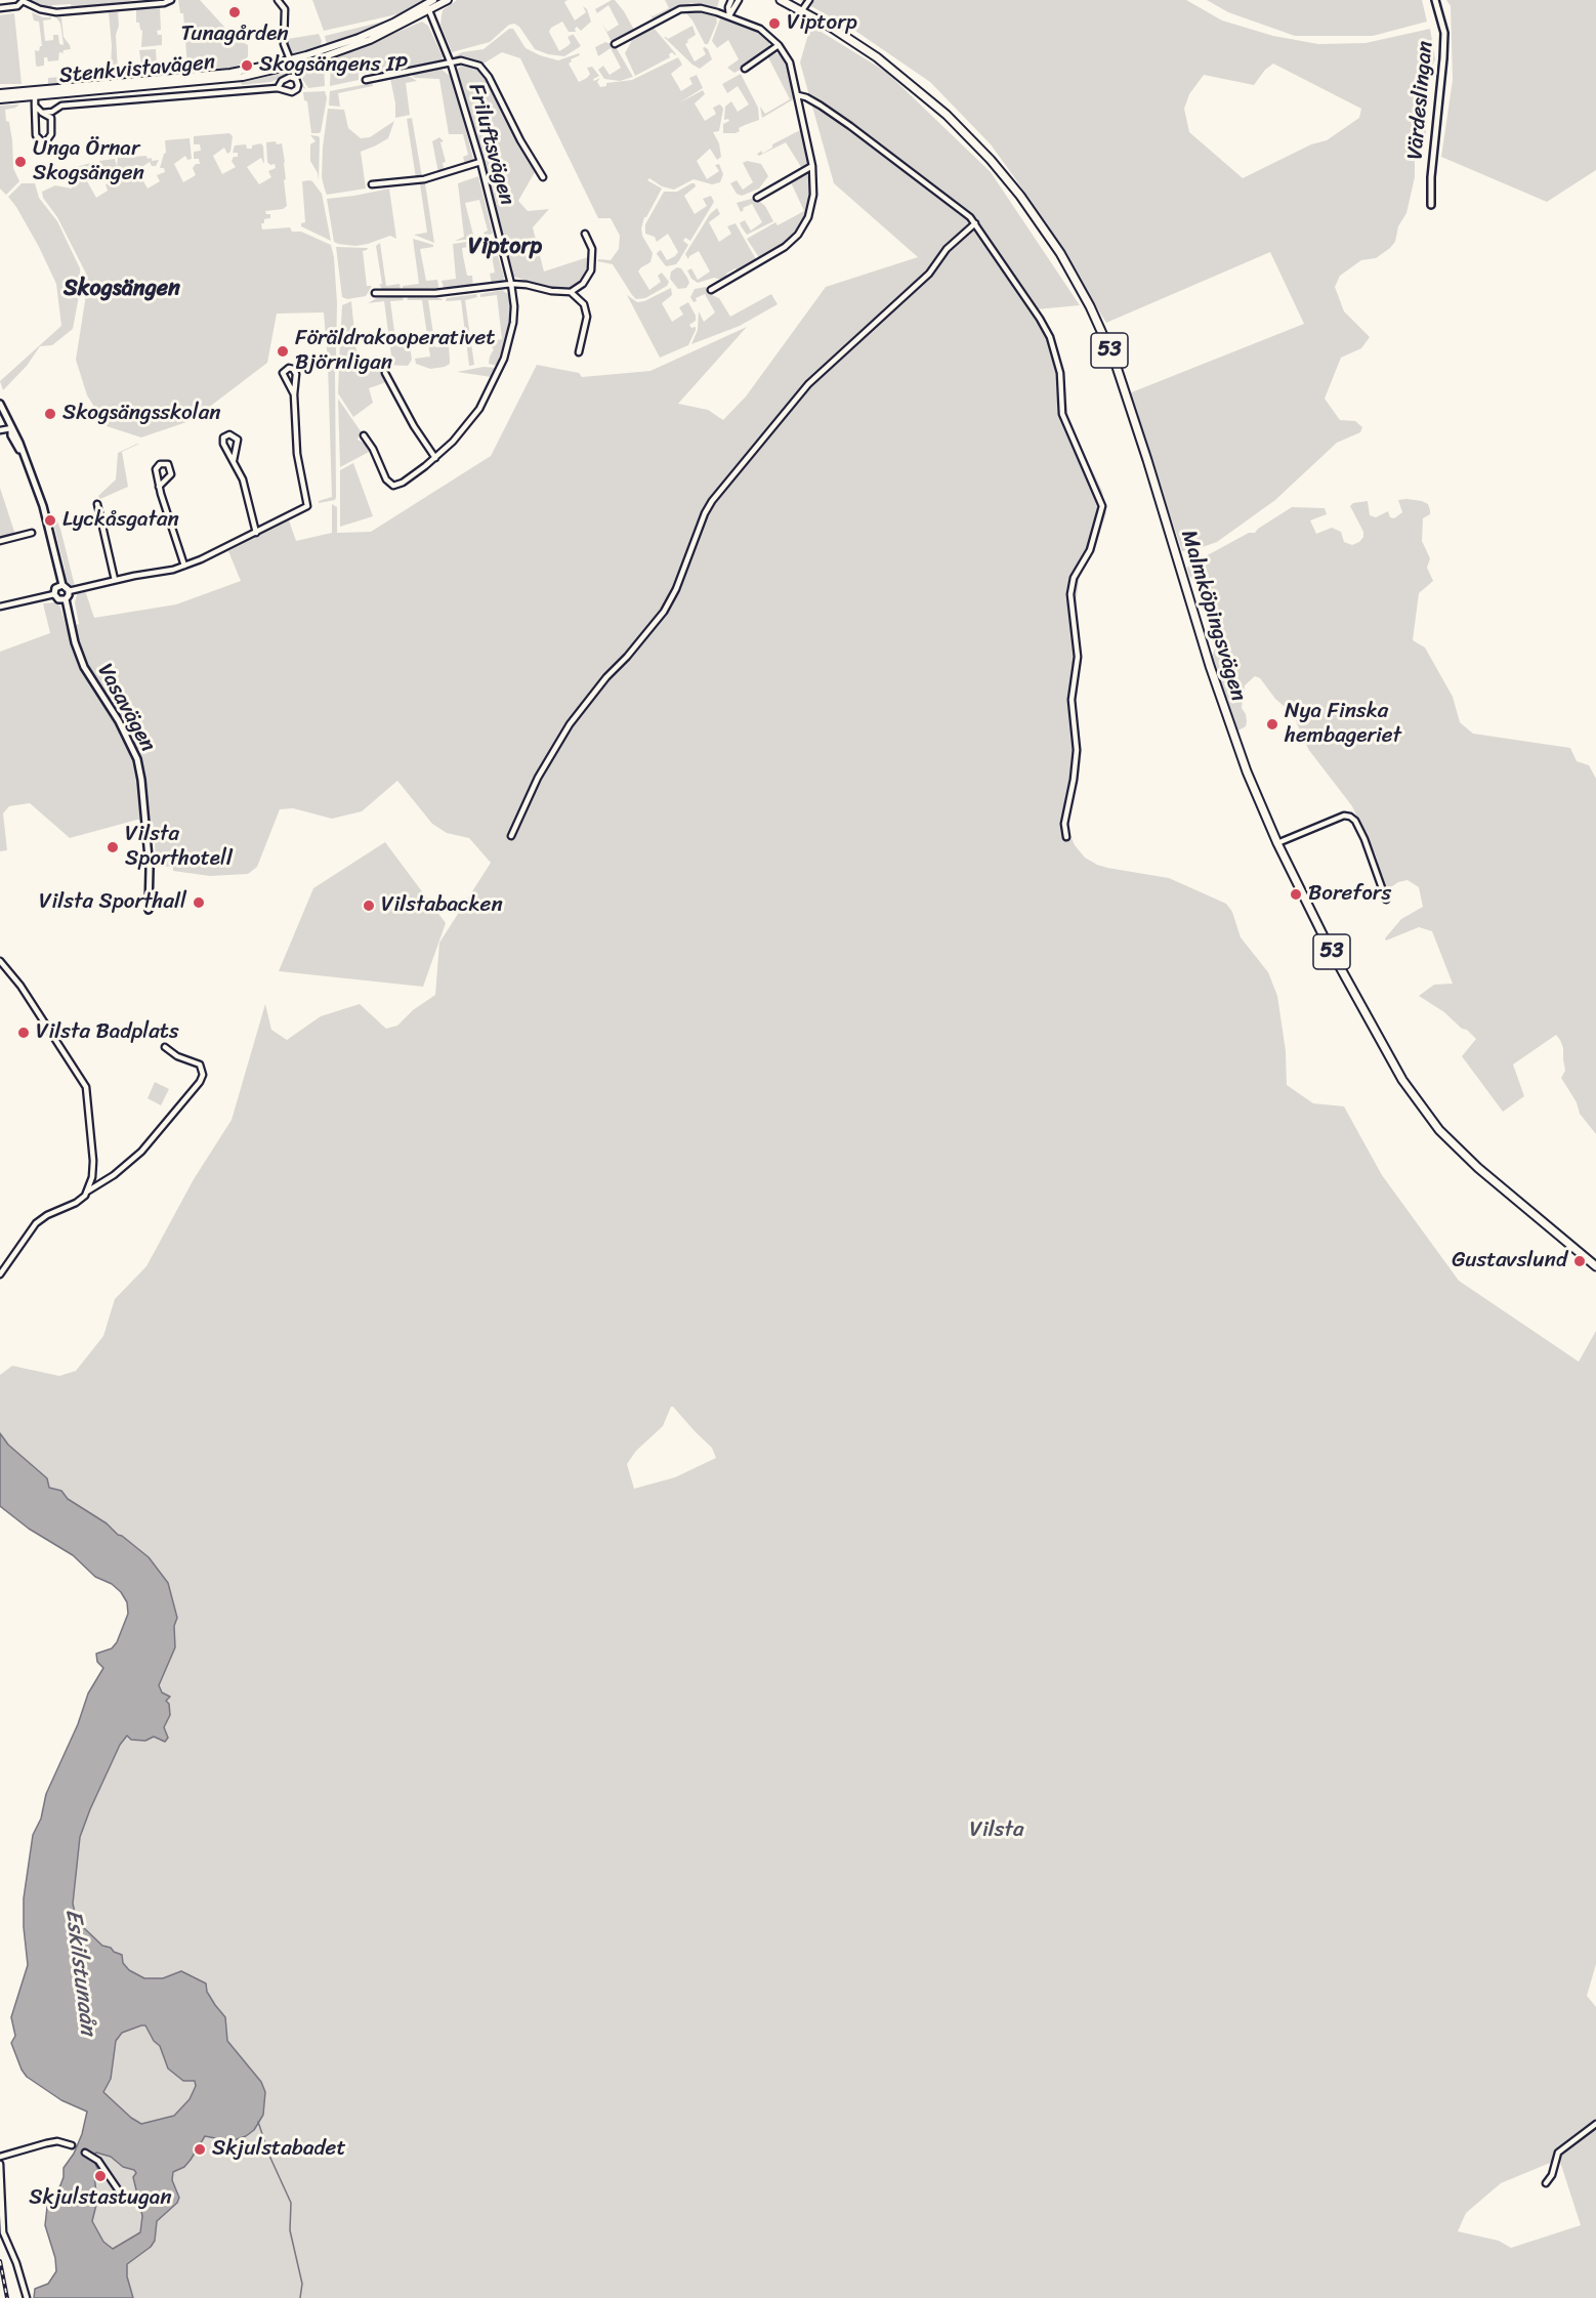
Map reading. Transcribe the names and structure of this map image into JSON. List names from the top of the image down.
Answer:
{
  "streets": {
    "main road": ["Stenkvistavägen", "53", "Malmköpingsvägen"],
    "street": ["Värdeslingan", "Friluftsvägen", "Vasavägen"]
  },
  "crossings": [
    ["Stenkvistavägen", "Friluftsvägen"]
  ],
  "districts": ["Viptorp", "Skogsängen"],
  "water": ["Eskilstunaån"],
  "parks": ["Vilsta"],
  "places": [
    "Tunagården",
    "Viptorp",
    "Skogsängens IP",
    "Unga Örnar Skogsängen",
    "Föräldrakooperativet Björnligan",
    "Skogsängsskolan",
    "Lyckåsgatan",
    "Nya Finska hembageriet",
    "Vilsta Sporthotell",
    "Borefors",
    "Vilsta Sporthall",
    "Vilstabacken",
    "Vilsta Badplats",
    "Gustavslund",
    "Skjulstabadet",
    "Skjulstastugan"
  ]
}
